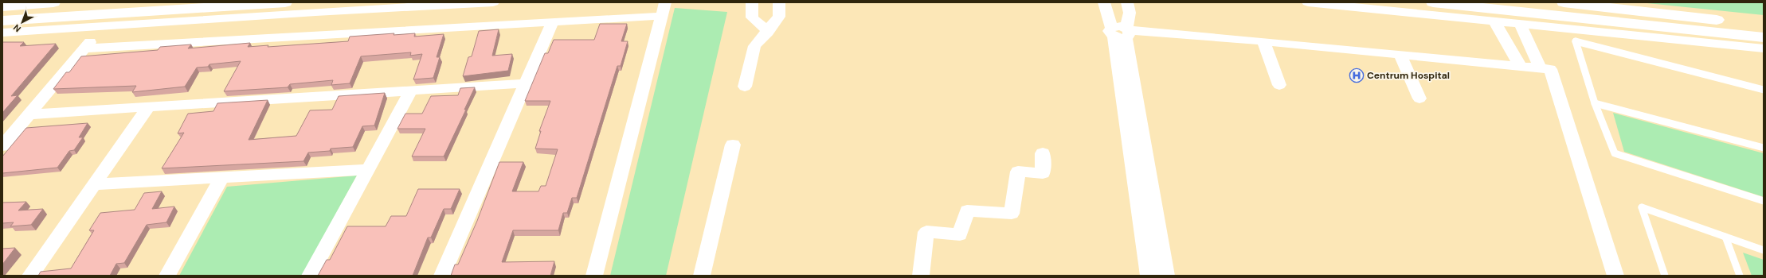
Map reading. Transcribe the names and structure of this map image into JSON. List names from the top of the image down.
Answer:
{
  "places": {
    "hospital": ["Centrum Hospital"]
  },
  "north": "bottom left"
}
